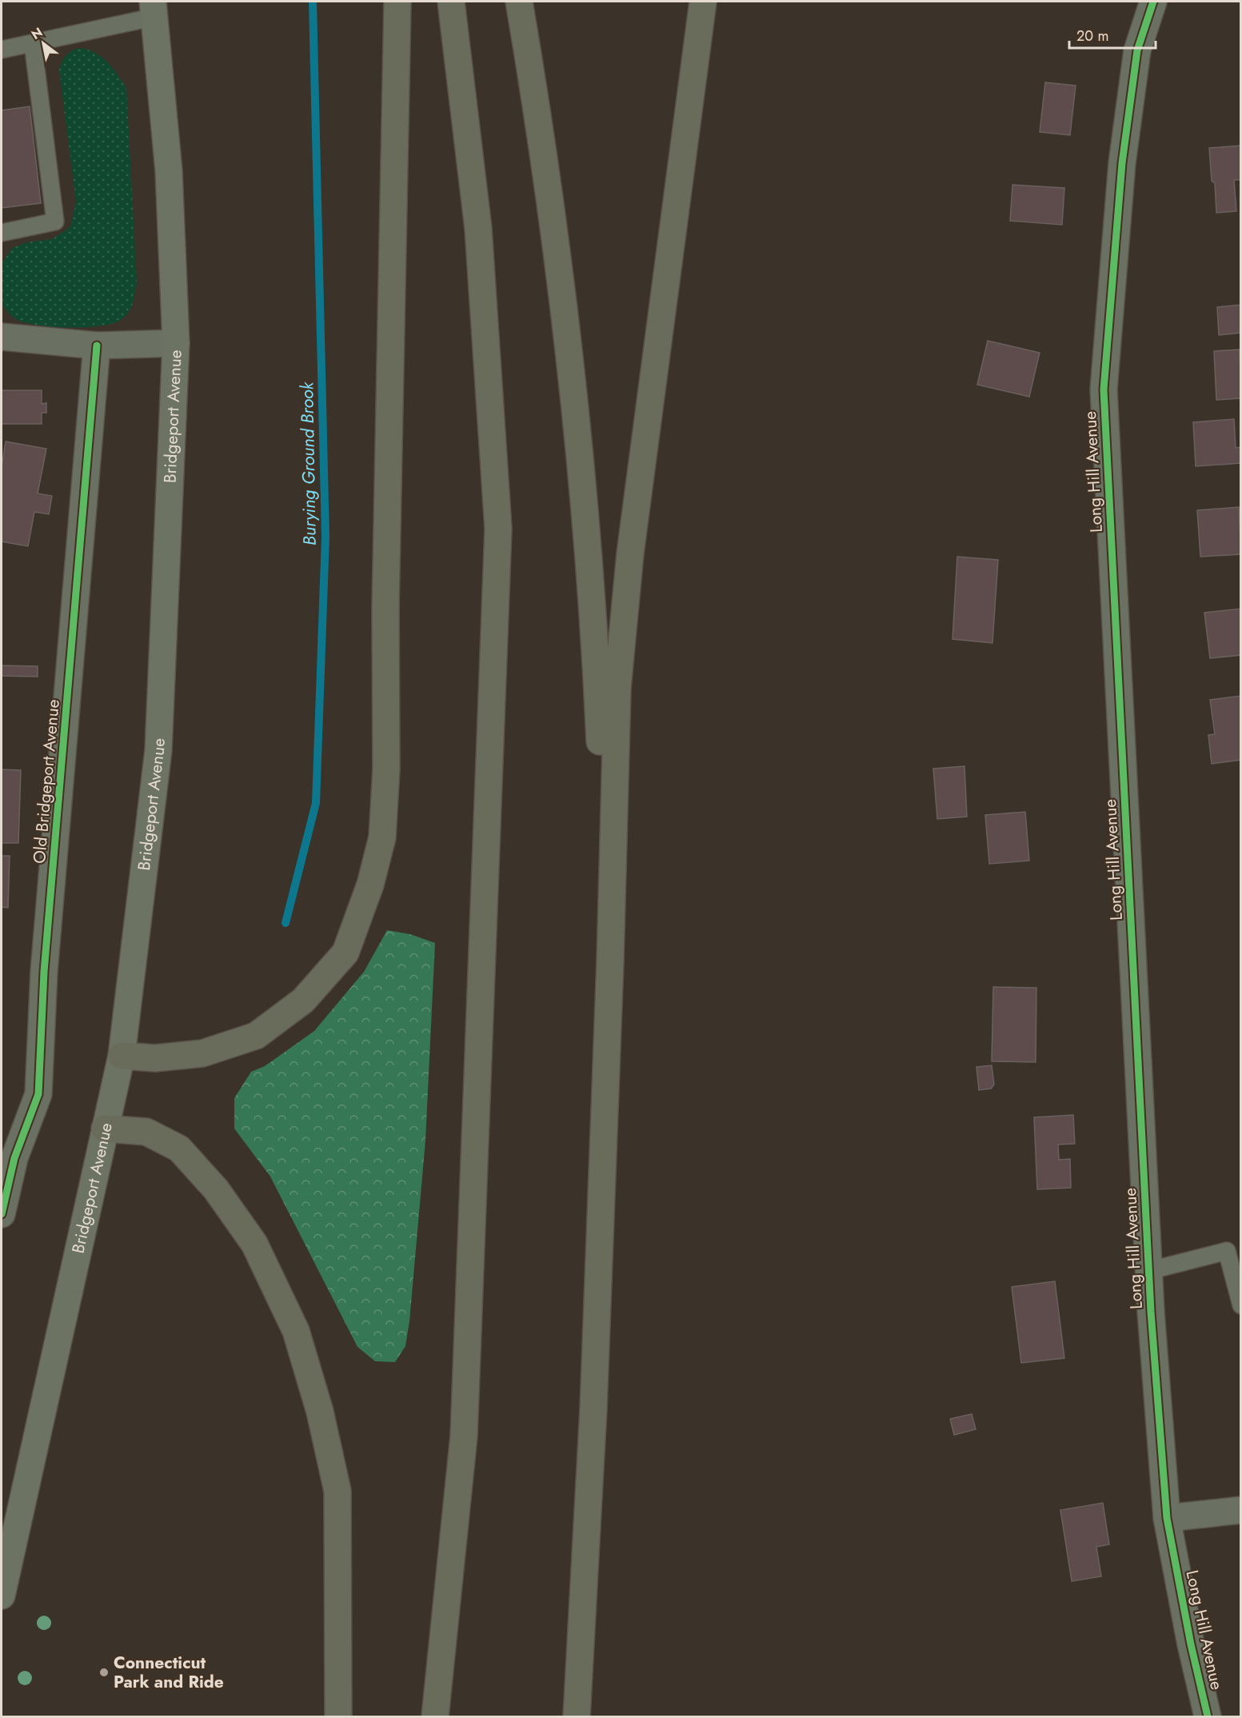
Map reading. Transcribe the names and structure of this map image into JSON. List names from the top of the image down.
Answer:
{
  "streets": {
    "main road": ["Bridgeport Avenue"],
    "street": ["Long Hill Avenue", "Old Bridgeport Avenue"]
  },
  "water": ["Burying Ground Brook"],
  "places": ["Connecticut Park and Ride"],
  "scale_bar": "20 m",
  "north": "top left"
}
